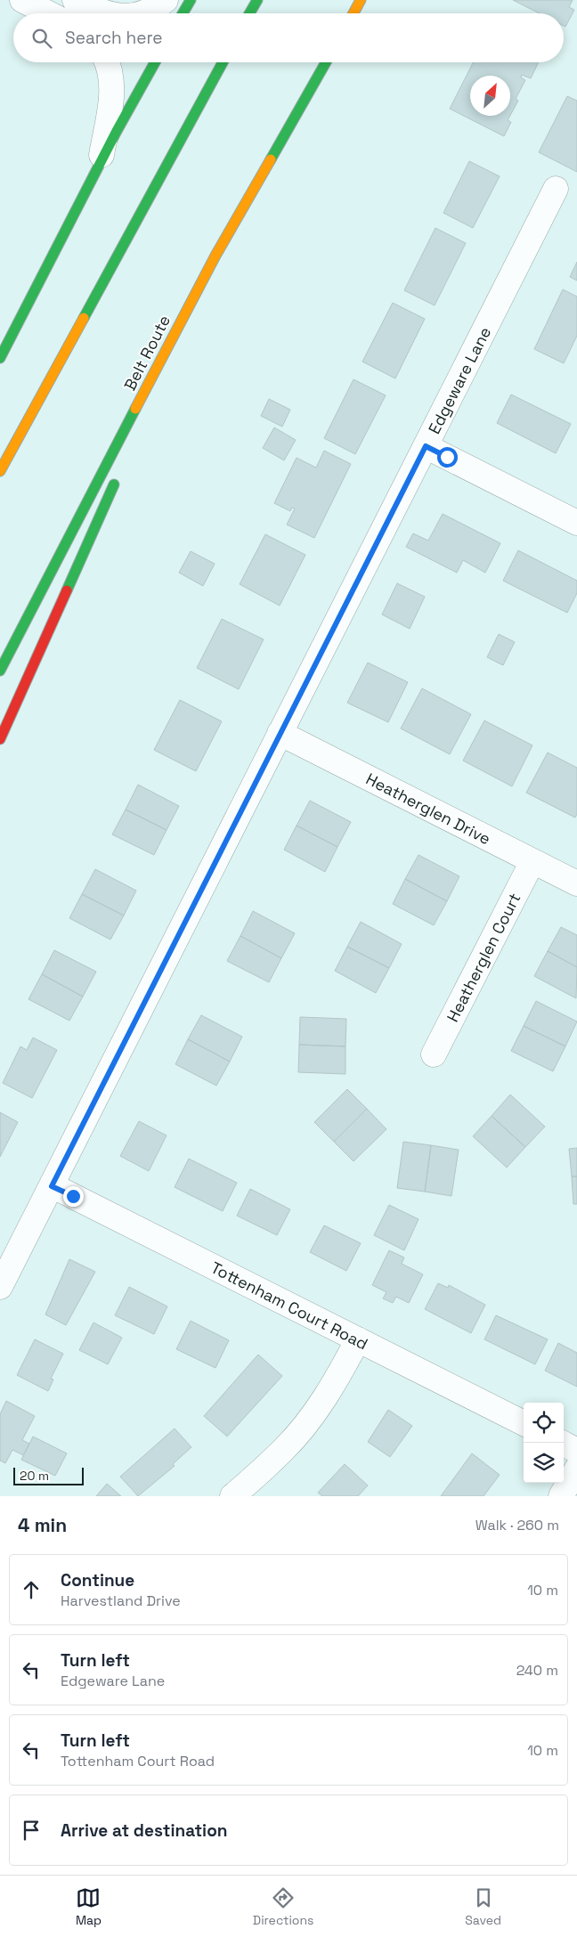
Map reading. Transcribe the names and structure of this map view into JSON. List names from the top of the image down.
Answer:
{
  "streets": {
    "highway": ["Belt Route"],
    "street": [
      "Edgeware Lane",
      "Heatherglen Drive",
      "Heatherglen Court",
      "Tottenham Court Road"
    ]
  },
  "crossings": [
    ["Edgeware Lane", "Heatherglen Drive"],
    ["Edgeware Lane", "Tottenham Court Road"],
    ["Heatherglen Drive", "Heatherglen Court"]
  ],
  "scale_bar": "20 m",
  "north": "top right",
  "page": {
    "search": "Search here",
    "scale": "20 m",
    "heading": ["4 min", "Walk · 260 m"],
    "list": [
      ["Continue", "Harvestland Drive", "10 m"],
      ["Turn left", "Edgeware Lane", "240 m"],
      ["Turn left", "Tottenham Court Road", "10 m"],
      "Arrive at destination"
    ],
    "nav": ["Map", "Directions", "Saved"]
  }
}
